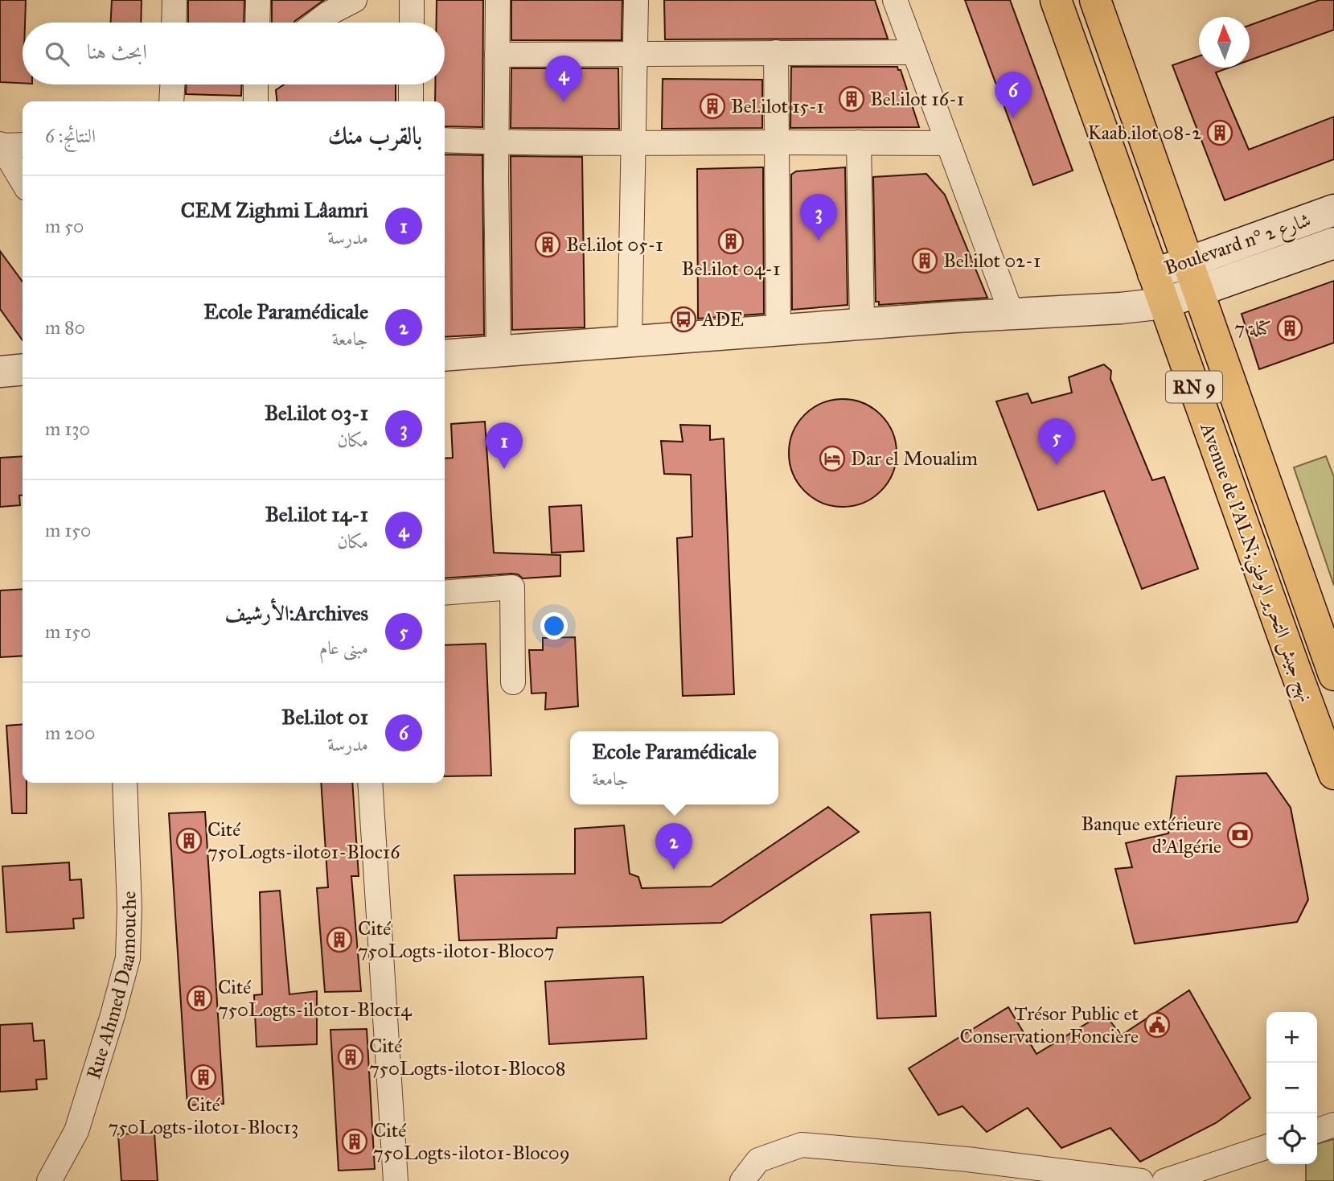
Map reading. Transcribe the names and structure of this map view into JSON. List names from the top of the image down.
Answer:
{
  "streets": {
    "main road": ["RN 9", "Avenue de l'ALN;نهج جيش التحرير الوطني"],
    "street": ["Boulevard n° شارع 2", "Rue Ahmed Daamouche"]
  },
  "crossings": [
    ["Boulevard n° شارع 2", "Avenue de l'ALN;نهج جيش التحرير الوطني"]
  ],
  "places": {
    "building": [
      "Bel.ilot 16-1",
      "Bel.ilot 15-1",
      "Kaab.ilot 08-2",
      "Bel.ilot 04-1",
      "Bel.ilot 05-1",
      "Bel.ilot 02-1",
      "كتلة 7",
      "Cité 750Logts-ilot01-Bloc16",
      "Cité 750Logts-ilot01-Bloc07",
      "Cité 750Logts-ilot01-Bloc14",
      "Cité 750Logts-ilot01-Bloc08",
      "Cité 750Logts-ilot01-Bloc13",
      "Cité 750Logts-ilot01-Bloc09"
    ],
    "bus stop": ["ADE"],
    "hotel": ["Dar el Moualim"],
    "bank": ["Banque extérieure d'Algérie"],
    "public building": ["Trésor Public et Conservation Foncière"]
  },
  "north": "top",
  "page": {
    "search": "ابحث هنا",
    "pins": [
      "4",
      "6",
      "3",
      "5",
      "1",
      "2"
    ],
    "heading": ["بالقرب منك", "النتائج: 6"],
    "list": [
      {
        "mark": "1",
        "name": "CEM Zighmi Lâamri",
        "note": "مدرسة",
        "value": "50 m"
      },
      {
        "mark": "2",
        "name": "Ecole Paramédicale",
        "note": "جامعة",
        "value": "80 m"
      },
      {
        "mark": "3",
        "name": "Bel.ilot 03-1",
        "note": "مكان",
        "value": "130 m"
      },
      {
        "mark": "4",
        "name": "Bel.ilot 14-1",
        "note": "مكان",
        "value": "150 m"
      },
      {
        "mark": "5",
        "name": "Archives:الأرشيف",
        "note": "مبنى عام",
        "value": "150 m"
      },
      {
        "mark": "6",
        "name": "Bel.ilot 01",
        "note": "مدرسة",
        "value": "200 m"
      }
    ],
    "popup": ["Ecole Paramédicale", "جامعة"],
    "map_buttons": ["+", "−"]
  }
}
